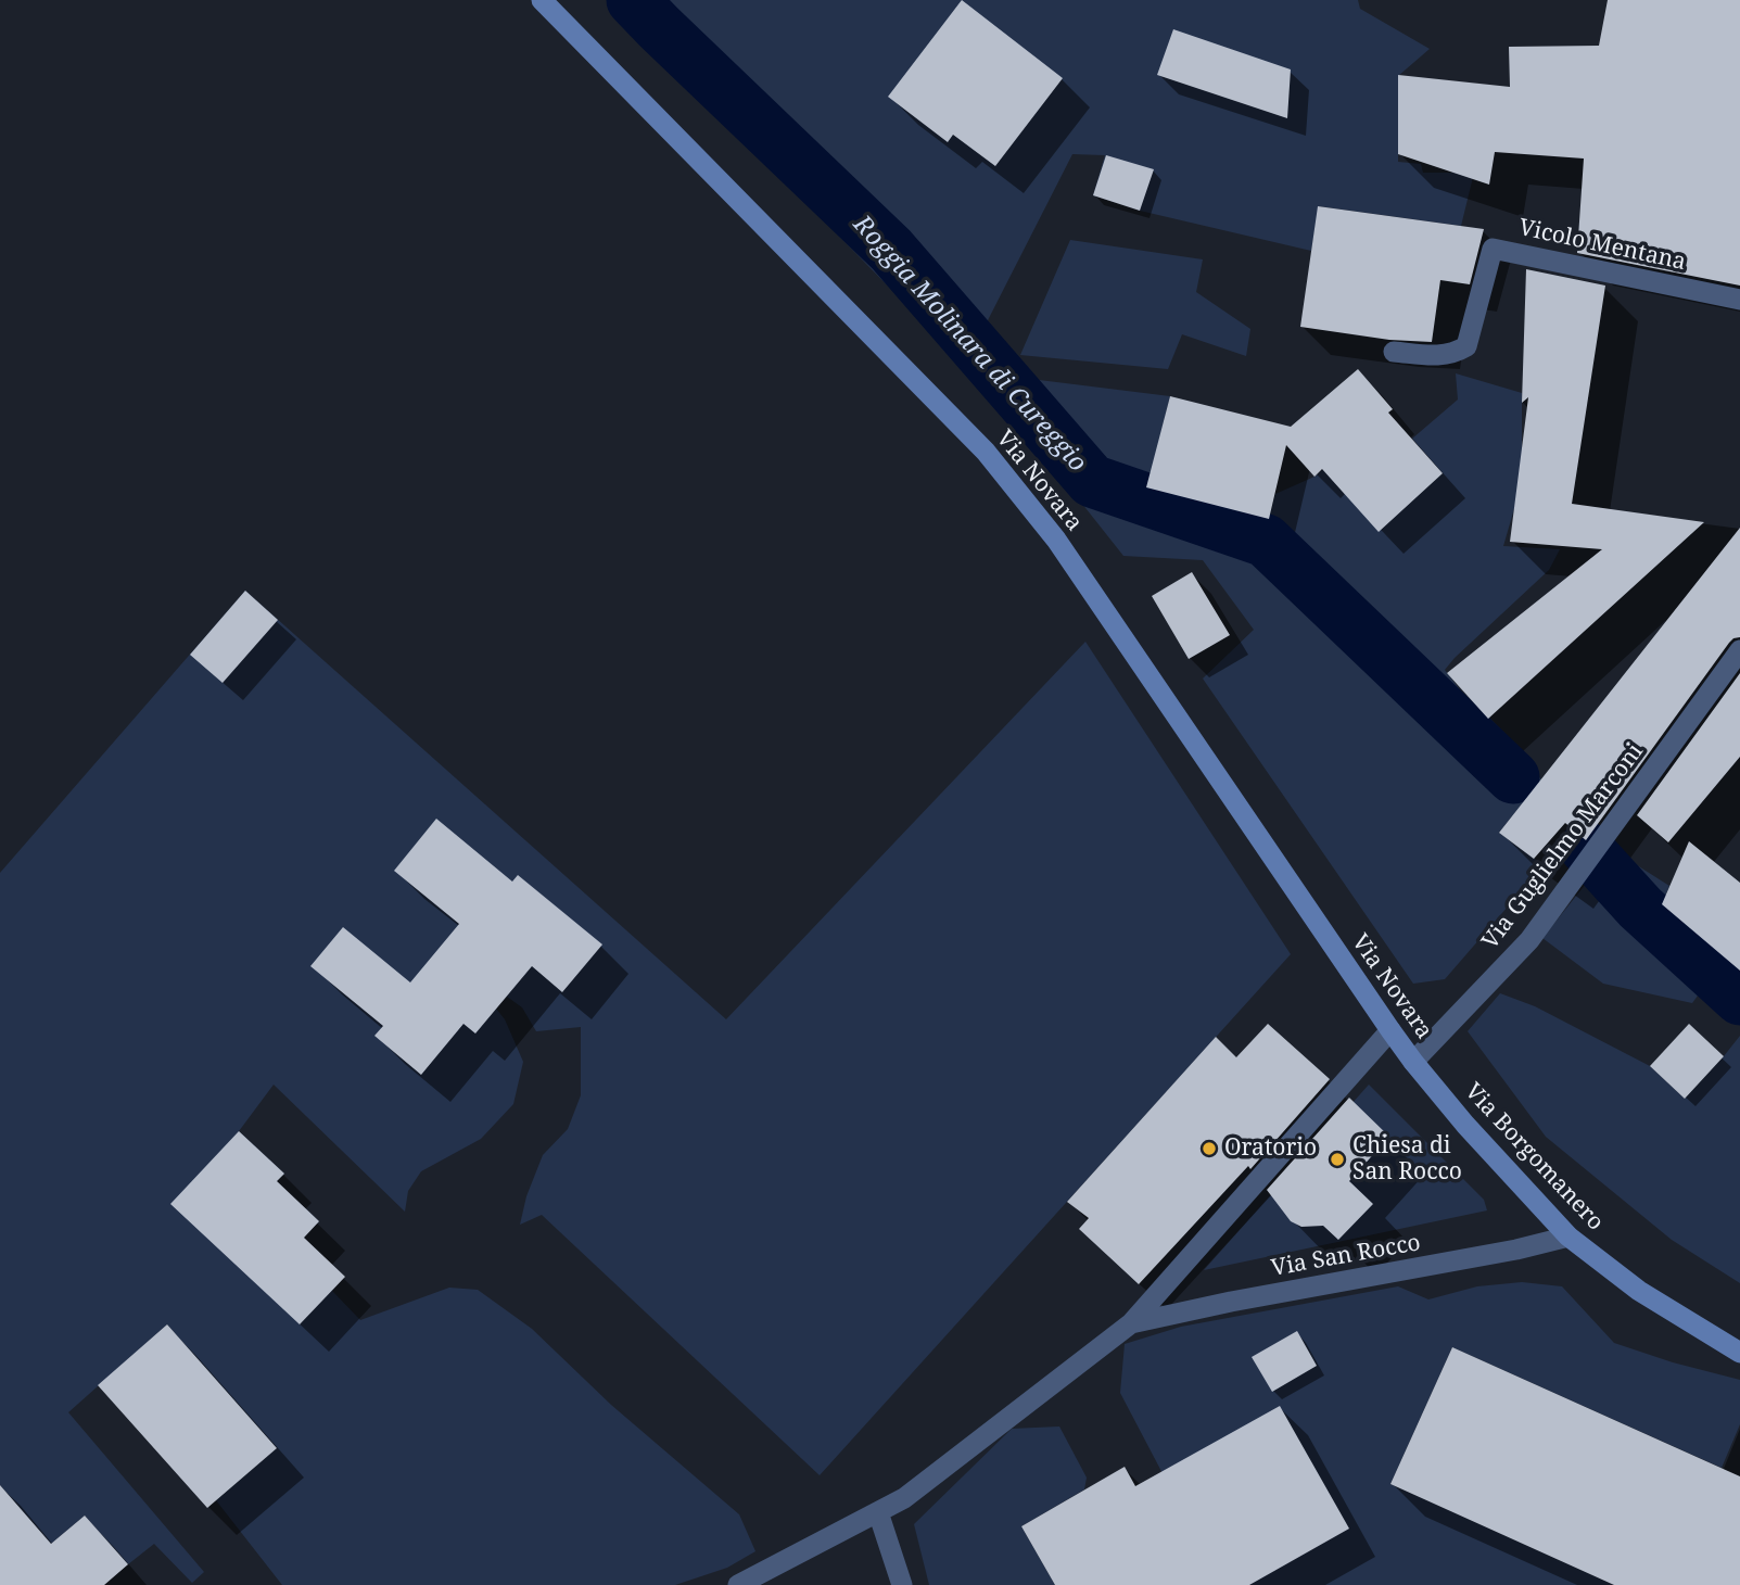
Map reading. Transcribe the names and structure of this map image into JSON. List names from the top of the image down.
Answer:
{
  "streets": {
    "main road": ["Via Novara", "Via Borgomanero"],
    "street": ["Vicolo Mentana", "Via Guglielmo Marconi", "Via San Rocco"]
  },
  "crossings": [
    ["Via Novara", "Via Guglielmo Marconi"],
    ["Via Novara", "Via Borgomanero"],
    ["Via Novara", "Via San Rocco"],
    ["Via Guglielmo Marconi", "Via Borgomanero"],
    ["Via Borgomanero", "Via San Rocco"]
  ],
  "water": ["Roggia Molinara di Cureggio"],
  "places": ["Oratorio", "Chiesa di San Rocco"]
}
